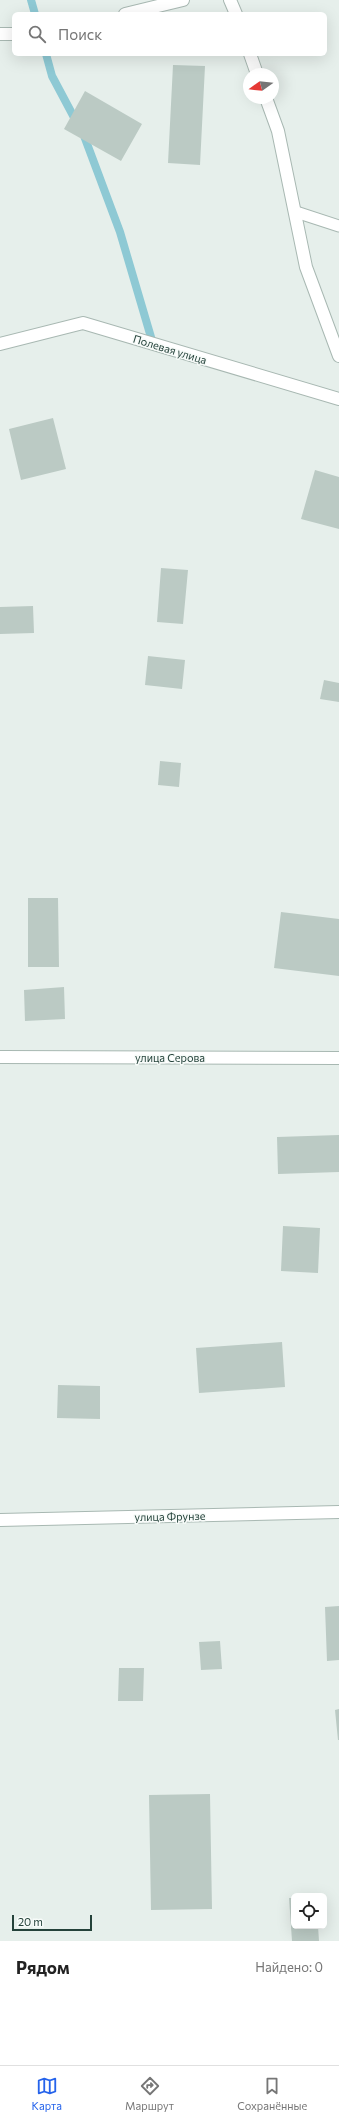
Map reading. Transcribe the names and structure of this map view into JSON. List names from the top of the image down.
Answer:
{
  "streets": {
    "street": ["Полевая улица", "улица Серова", "улица Фрунзе"]
  },
  "scale_bar": "20 m",
  "north": "left",
  "page": {
    "search": "Поиск",
    "scale": "20 m",
    "heading": ["Рядом", "Найдено: 0"],
    "nav": ["Карта", "Маршрут", "Сохранённые"]
  }
}
